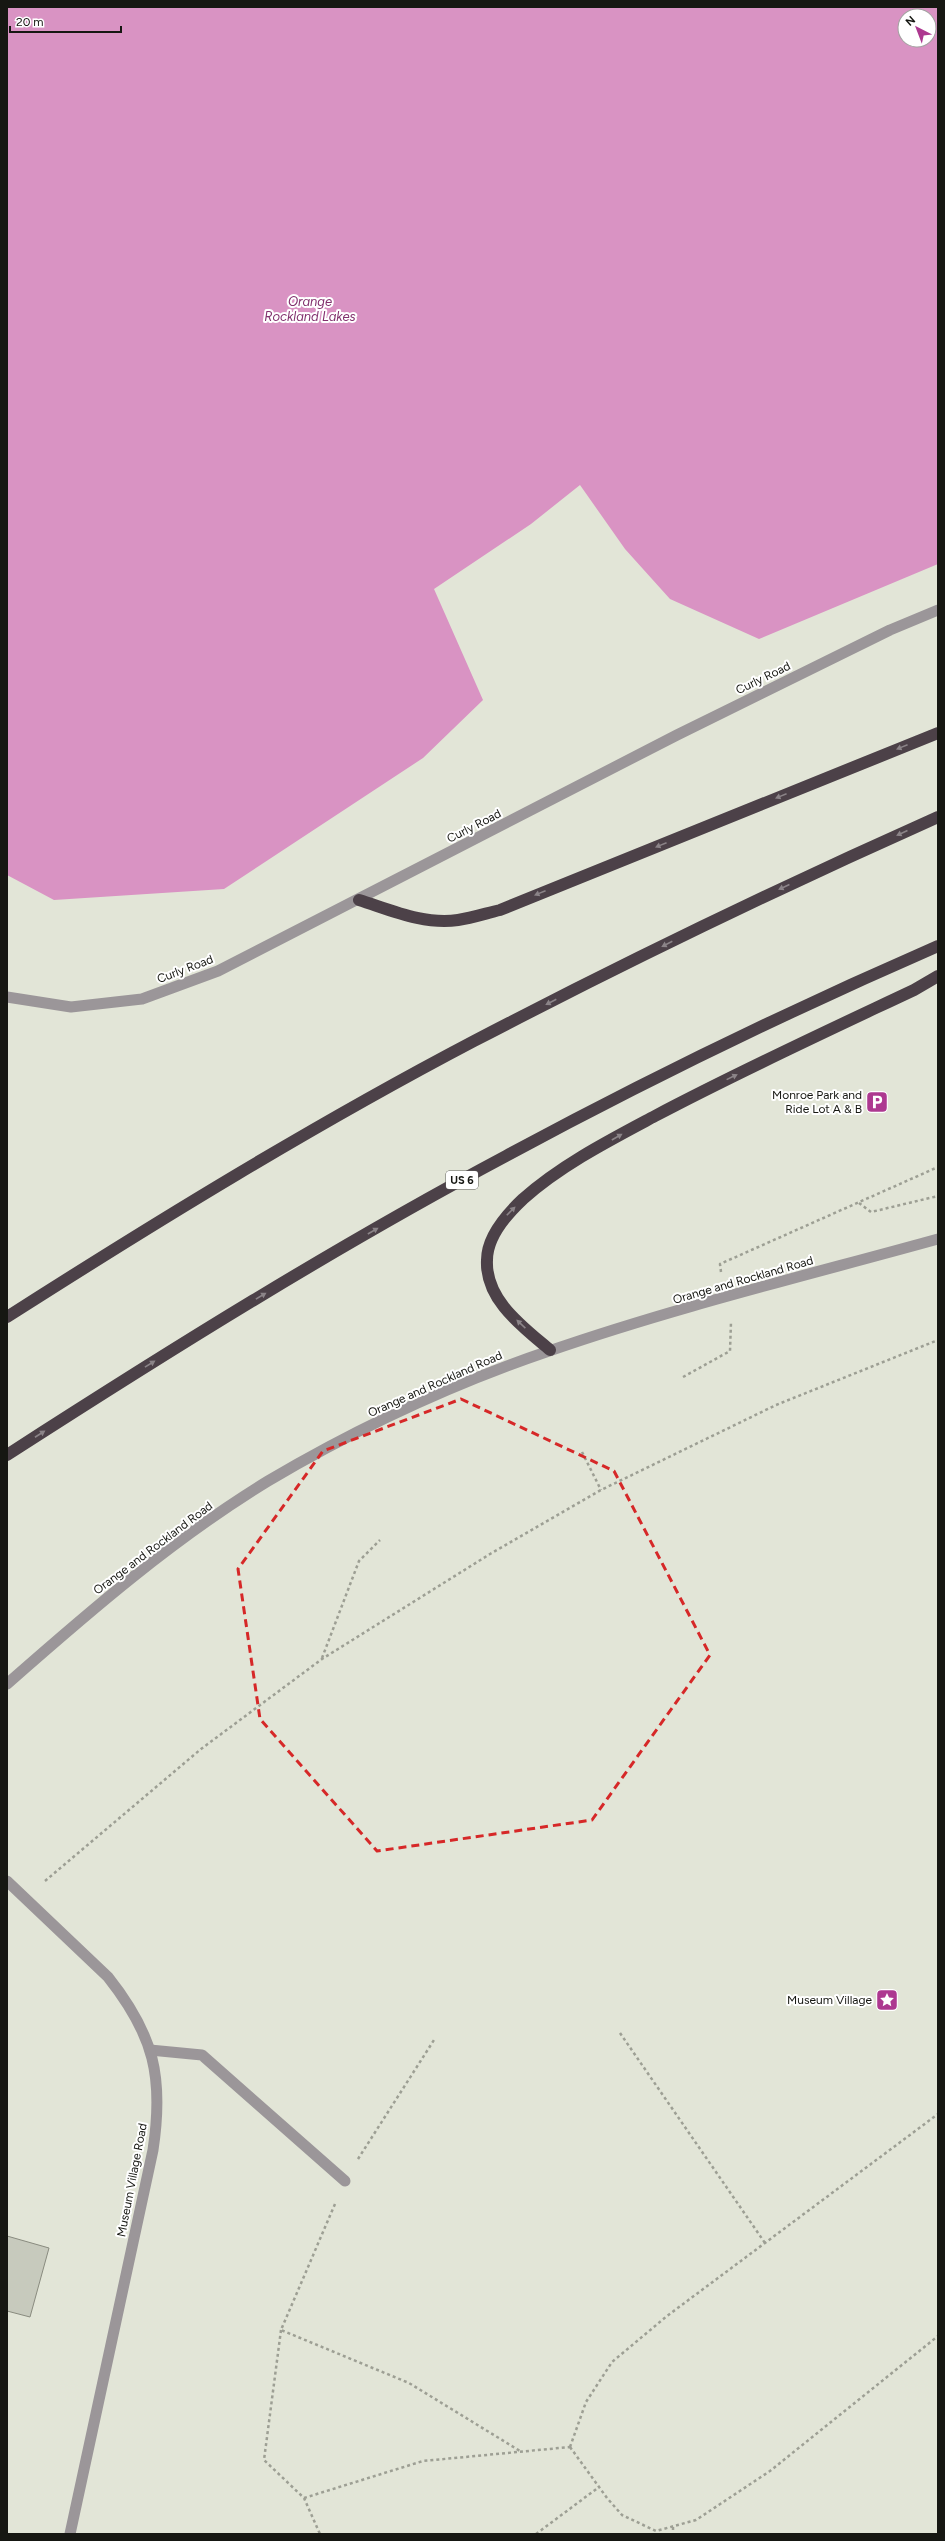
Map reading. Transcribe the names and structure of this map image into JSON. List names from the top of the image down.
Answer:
{
  "streets": {
    "highway": ["US 6"],
    "street": ["Curly Road", "Orange and Rockland Road", "Museum Village Road"]
  },
  "water": ["Orange Rockland Lakes"],
  "places": {
    "parking": ["Monroe Park and Ride Lot A & B"],
    "place": ["Museum Village"]
  },
  "scale_bar": "20 m",
  "north": "top left"
}
